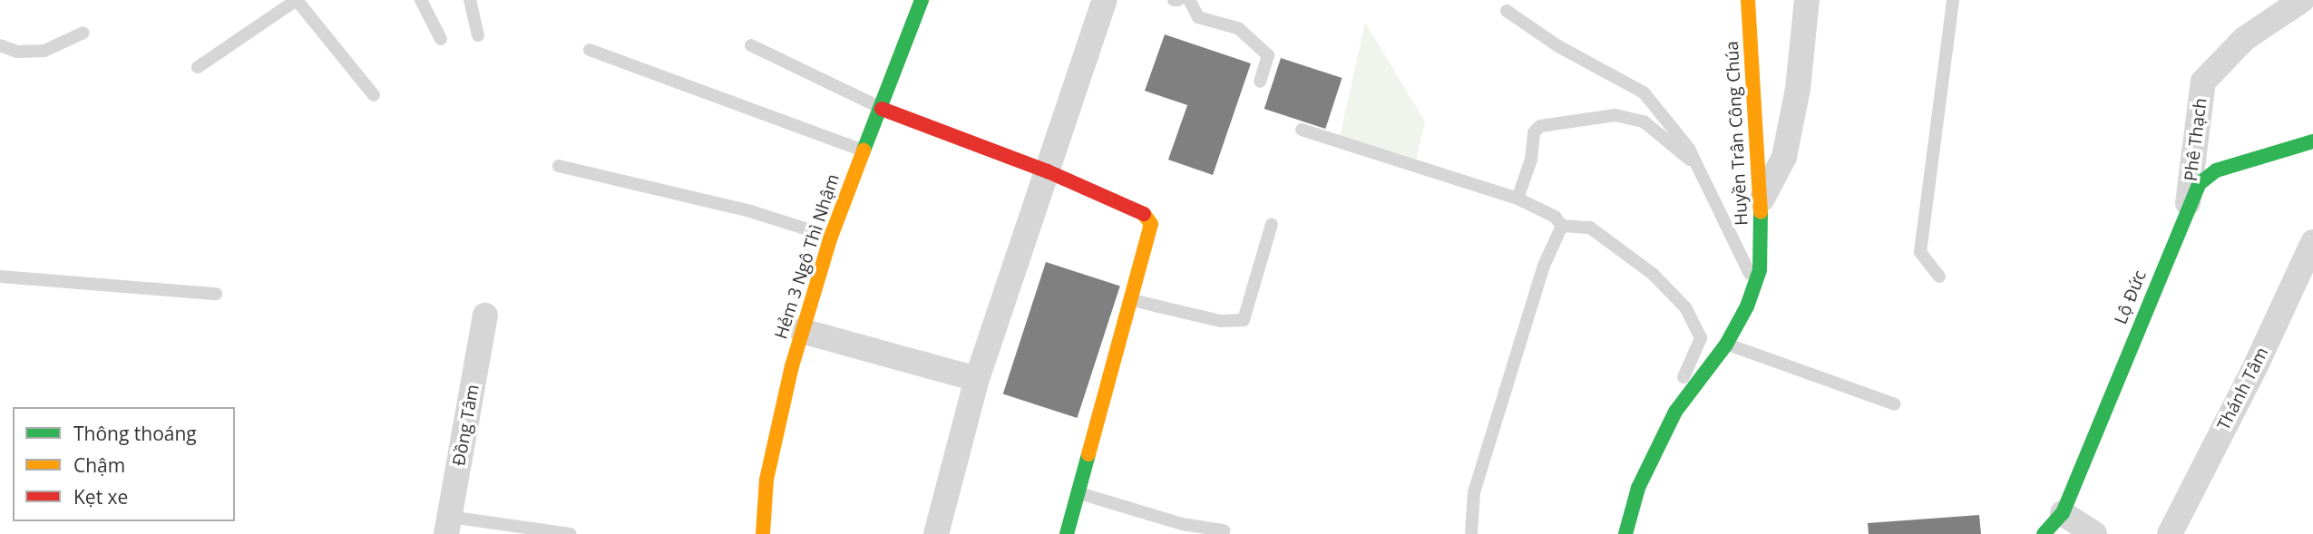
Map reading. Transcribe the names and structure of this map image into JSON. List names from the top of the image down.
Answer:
{
  "streets": {
    "street": [
      "Huyền Trân Công Chúa",
      "Phê Thạch",
      "Hẻm 3 Ngô Thì Nhậm",
      "Lộ Đức",
      "Thánh Tâm",
      "Đồng Tâm"
    ]
  },
  "crossings": [
    ["Phê Thạch", "Lộ Đức"]
  ],
  "legend": ["Thông thoáng", "Chậm", "Kẹt xe"]
}
